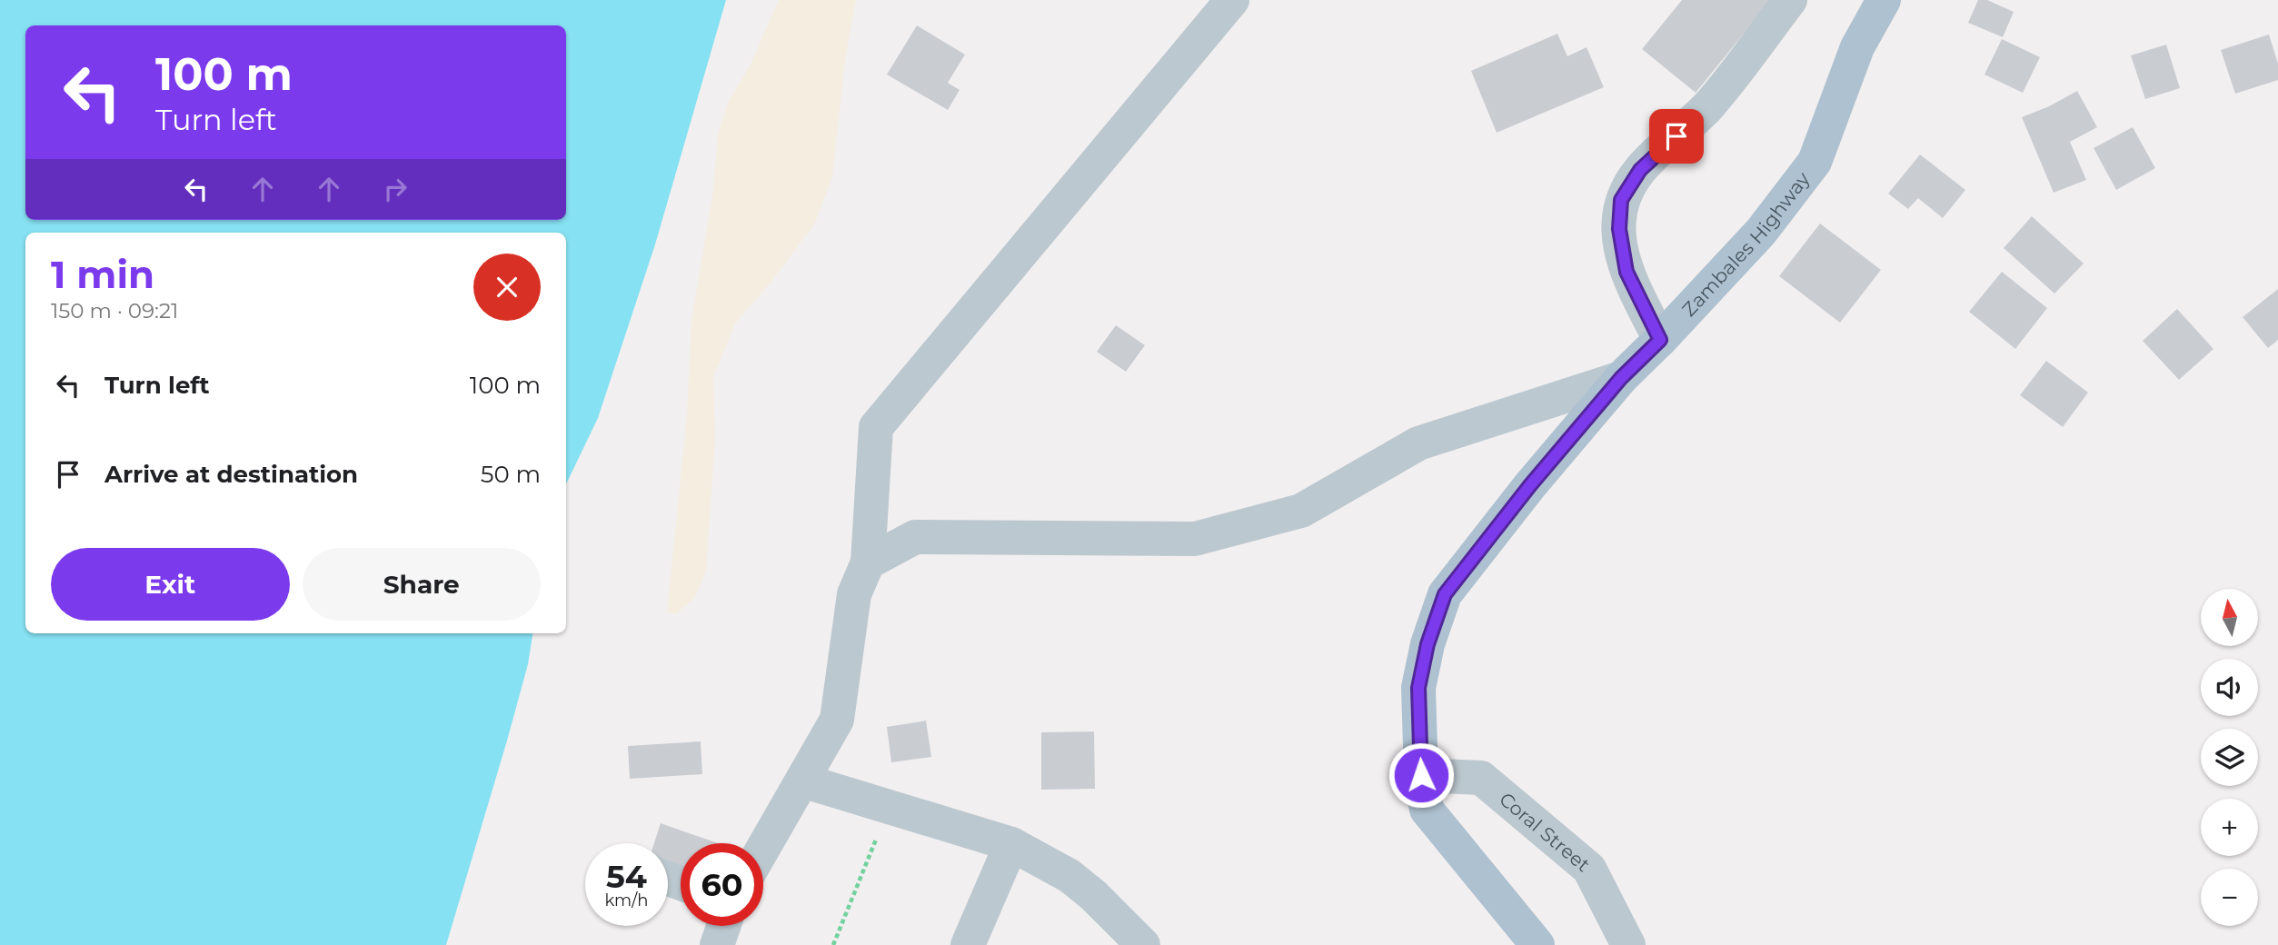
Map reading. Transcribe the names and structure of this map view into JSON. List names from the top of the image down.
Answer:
{
  "streets": {
    "main road": ["Zambales Highway"],
    "street": ["Coral Street"]
  },
  "crossings": [
    ["Zambales Highway", "Coral Street"]
  ],
  "north": "top",
  "page": {
    "turn": ["100 m", "Turn left"],
    "heading": ["1 min", "150 m · 09:21"],
    "list": [
      {
        "name": "Turn left",
        "value": "100 m"
      },
      {
        "name": "Arrive at destination",
        "value": "50 m"
      }
    ],
    "buttons": ["Exit", "Share"],
    "map_buttons": ["+", "−"],
    "speed": "54 km/h",
    "limit": "60"
  }
}
